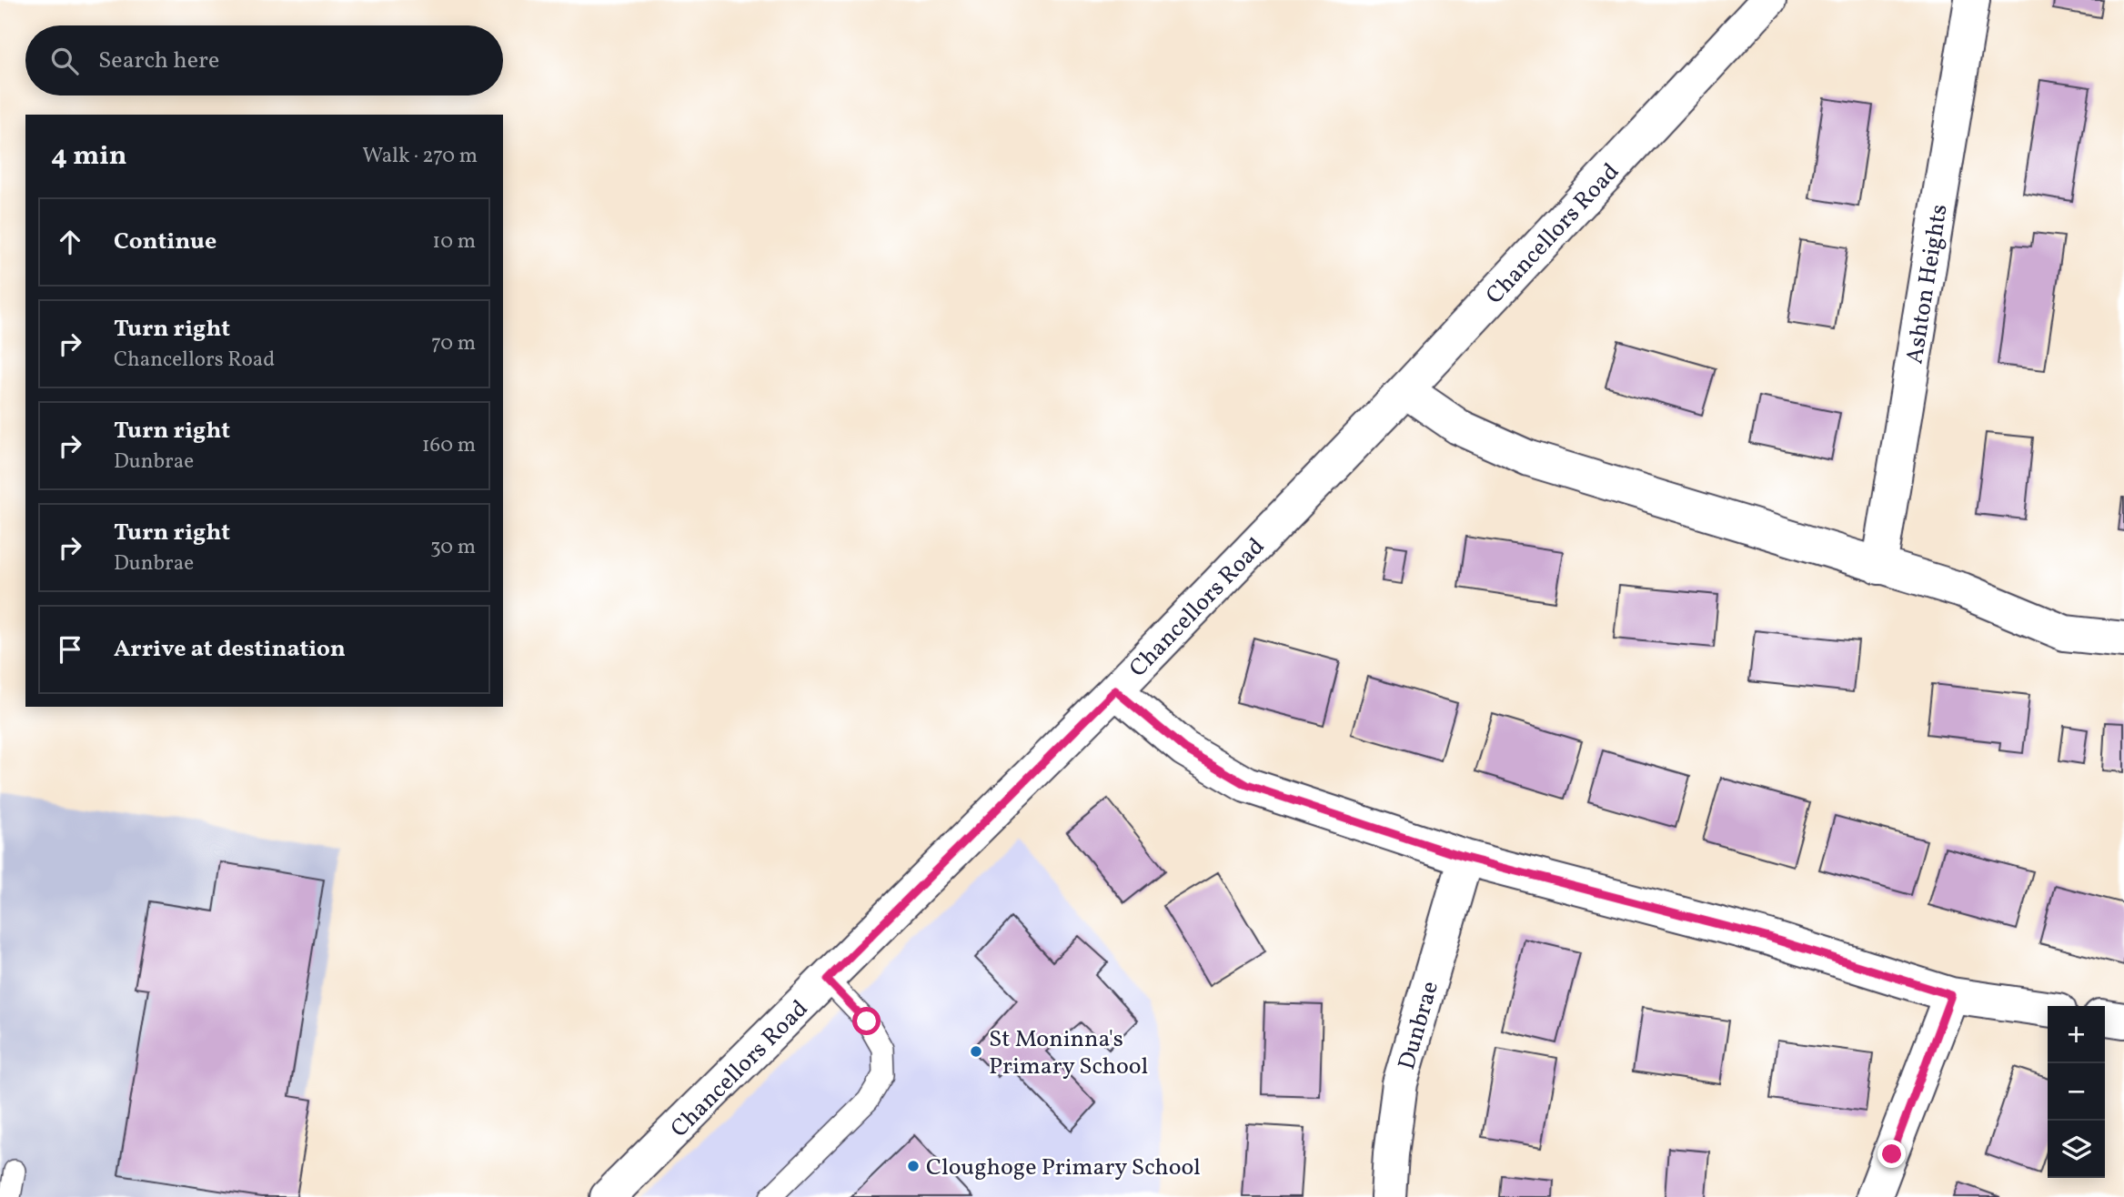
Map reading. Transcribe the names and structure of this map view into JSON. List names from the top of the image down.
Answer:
{
  "streets": {
    "street": ["Chancellors Road", "Ashton Heights", "Dunbrae"]
  },
  "places": ["St Moninna's Primary School", "Cloughoge Primary School"],
  "page": {
    "search": "Search here",
    "heading": ["4 min", "Walk · 270 m"],
    "list": [
      ["Continue", "10 m"],
      ["Turn right", "Chancellors Road", "70 m"],
      ["Turn right", "Dunbrae", "160 m"],
      ["Turn right", "Dunbrae", "30 m"],
      "Arrive at destination"
    ],
    "map_buttons": ["+", "−"]
  }
}
